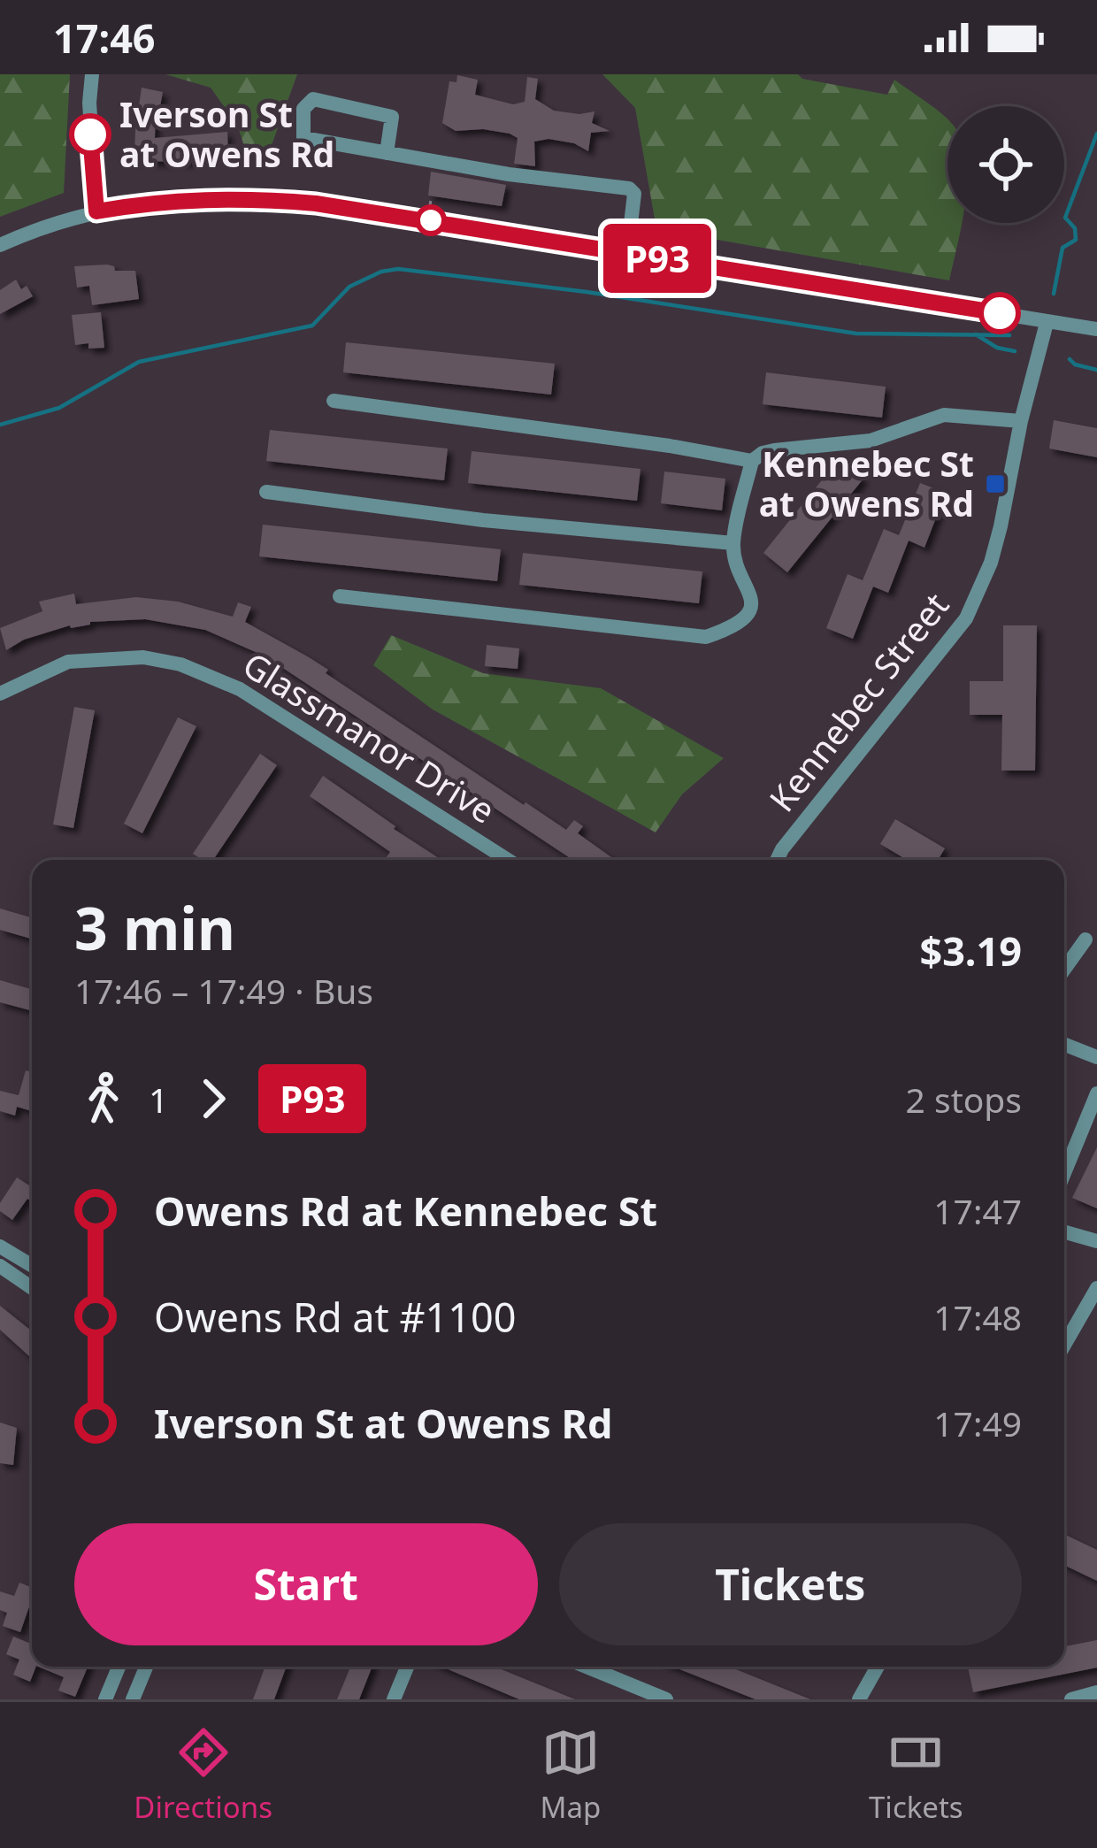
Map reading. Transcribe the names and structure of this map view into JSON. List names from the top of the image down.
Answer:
{
  "streets": {
    "street": ["Kennebec Street", "Glassmanor Drive"]
  },
  "places": {
    "other": ["Iverson St at Owens Rd"],
    "transit": ["Kennebec St at Owens Rd"]
  },
  "lines": ["bus line P93"],
  "page": {
    "status": "17:46",
    "on_map": "P93",
    "heading": ["3 min", "17:46 – 17:49 · Bus", "$3.19"],
    "legs": ["1", "P93", "2 stops"],
    "list": [
      {
        "name": "Owens Rd at Kennebec St",
        "value": "17:47"
      },
      {
        "name": "Owens Rd at #1100",
        "value": "17:48"
      },
      {
        "name": "Iverson St at Owens Rd",
        "value": "17:49"
      }
    ],
    "buttons": ["Start", "Tickets"],
    "tabs": ["Directions", "Map", "Tickets"]
  }
}
